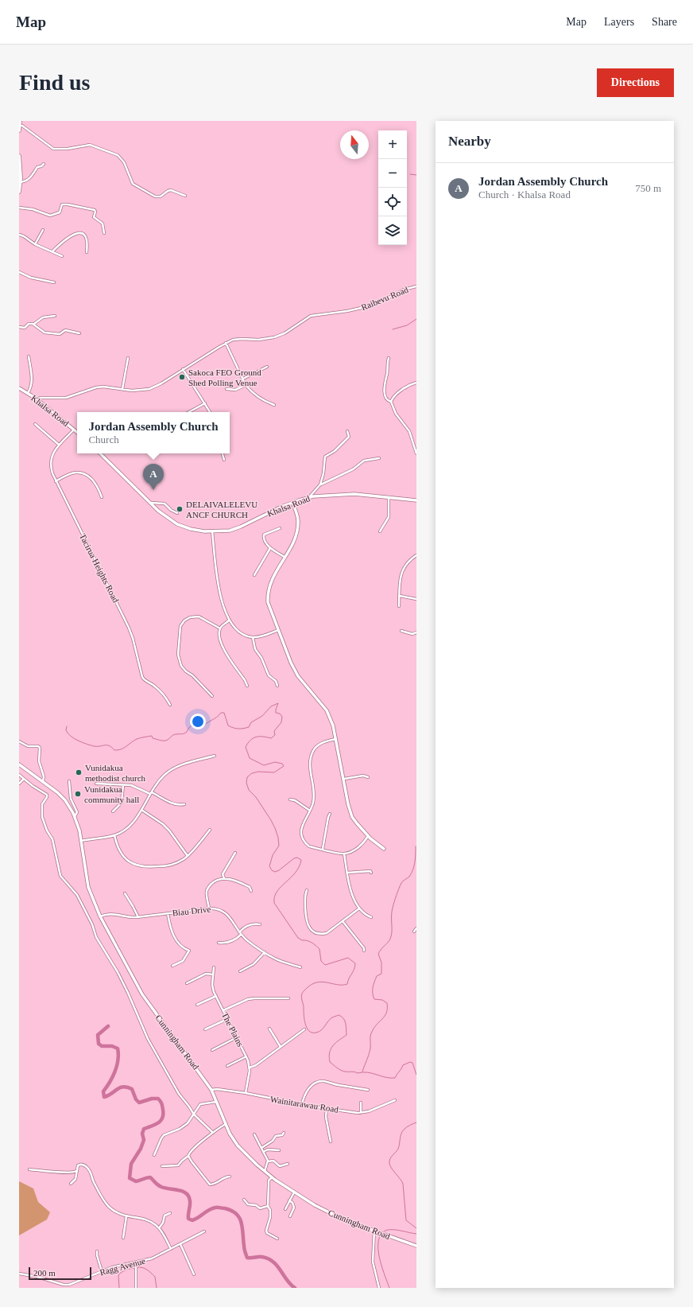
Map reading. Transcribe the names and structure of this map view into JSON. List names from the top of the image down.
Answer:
{
  "streets": {
    "main road": ["Khalsa Road", "Cunningham Road"],
    "street": [
      "Raibevu Road",
      "Tacirua Heights Road",
      "Biau Drive",
      "The Plains",
      "Wainitarawau Road",
      "Ragg Avenue"
    ]
  },
  "crossings": [
    ["Khalsa Road", "Tacirua Heights Road"],
    ["Biau Drive", "Cunningham Road"],
    ["The Plains", "Wainitarawau Road"],
    ["Cunningham Road", "Wainitarawau Road"]
  ],
  "places": [
    "Sakoca FEO Ground Shed Polling Venue",
    "DELAIVALELEVU ANCF CHURCH",
    "Vunidakua methodist church",
    "Vunidakua community hall"
  ],
  "scale_bar": "200 m",
  "north": "top",
  "page": {
    "header": "Map",
    "nav": ["Map", "Layers", "Share"],
    "buttons": "Directions",
    "title": "Find us",
    "heading": "Nearby",
    "map_buttons": ["+", "−"],
    "list": [
      {
        "mark": "A",
        "name": "Jordan Assembly Church",
        "note": "Church · Khalsa Road",
        "value": "750 m"
      }
    ],
    "popup": ["Jordan Assembly Church", "Church"],
    "pins": "A",
    "scale": "200 m"
  }
}
